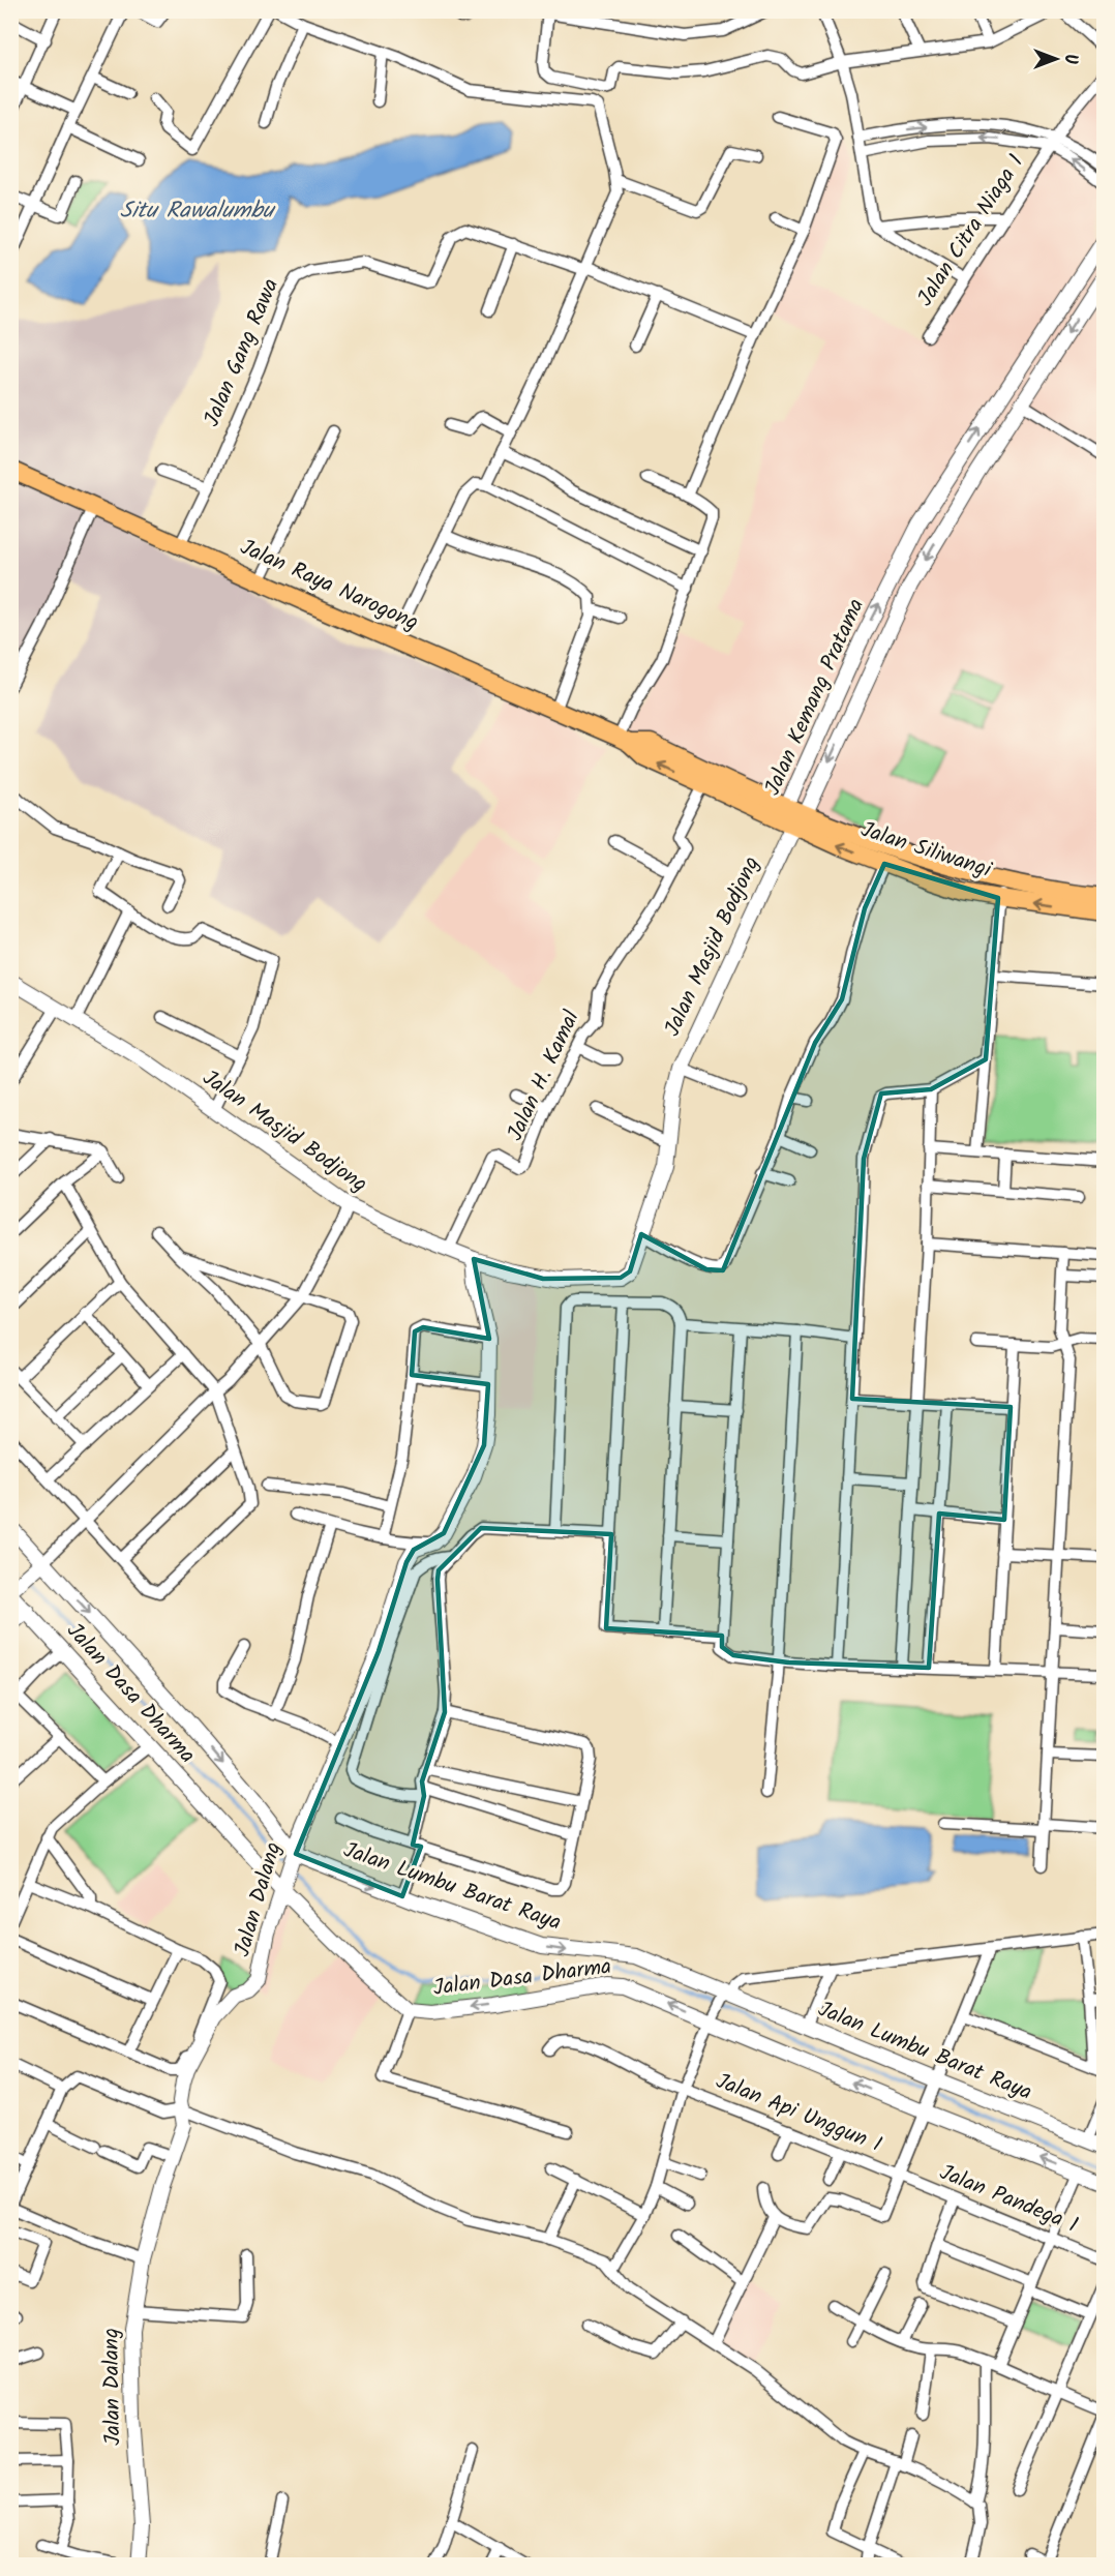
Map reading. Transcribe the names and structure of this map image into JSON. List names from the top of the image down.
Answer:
{
  "streets": {
    "main road": ["Jalan Raya Narogong", "Jalan Siliwangi"],
    "street": [
      "Jalan Citra Niaga 1",
      "Jalan Gang Rawa",
      "Jalan Kemang Pratama",
      "Jalan Masjid Bodjong",
      "Jalan H. Kamal",
      "Jalan Dasa Dharma",
      "Jalan Lumbu Barat Raya",
      "Jalan Dalang",
      "Jalan Api Unggun I",
      "Jalan Pandega 1"
    ]
  },
  "crossings": [
    ["Jalan Gang Rawa", "Jalan Raya Narogong"],
    ["Jalan Raya Narogong", "Jalan Siliwangi"],
    ["Jalan Raya Narogong", "Jalan H. Kamal"],
    ["Jalan Kemang Pratama", "Jalan Siliwangi"],
    ["Jalan Kemang Pratama", "Jalan Masjid Bodjong"],
    ["Jalan Siliwangi", "Jalan Masjid Bodjong"],
    ["Jalan Masjid Bodjong", "Jalan H. Kamal"],
    ["Jalan Masjid Bodjong", "Jalan Dalang"],
    ["Jalan Dasa Dharma", "Jalan Dalang"],
    ["Jalan Lumbu Barat Raya", "Jalan Dalang"],
    ["Jalan Api Unggun I", "Jalan Pandega 1"]
  ],
  "water": ["Situ Rawalumbu"],
  "north": "right"
}
